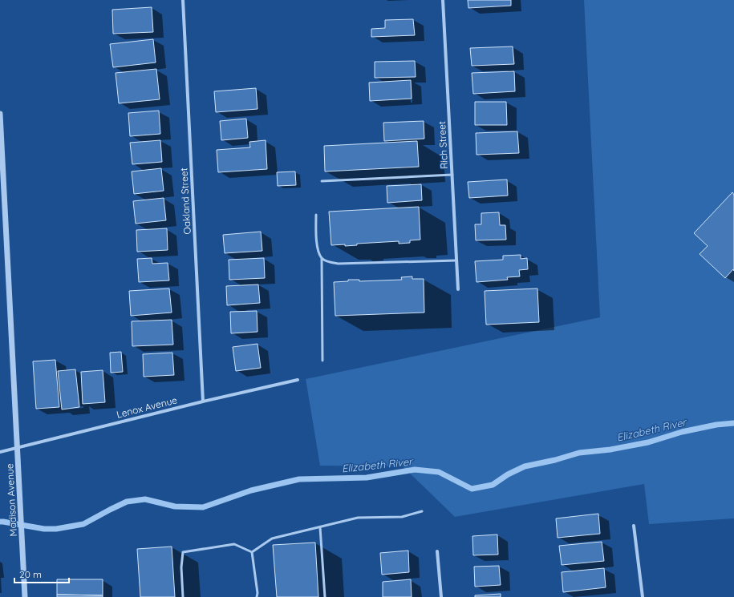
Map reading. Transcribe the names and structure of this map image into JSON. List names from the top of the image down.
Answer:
{
  "streets": {
    "street": [
      "Rich Street",
      "Oakland Street",
      "Lenox Avenue",
      "Madison Avenue"
    ]
  },
  "crossings": [
    ["Oakland Street", "Lenox Avenue"],
    ["Lenox Avenue", "Madison Avenue"]
  ],
  "water": ["Elizabeth River"],
  "scale_bar": "20 m"
}
